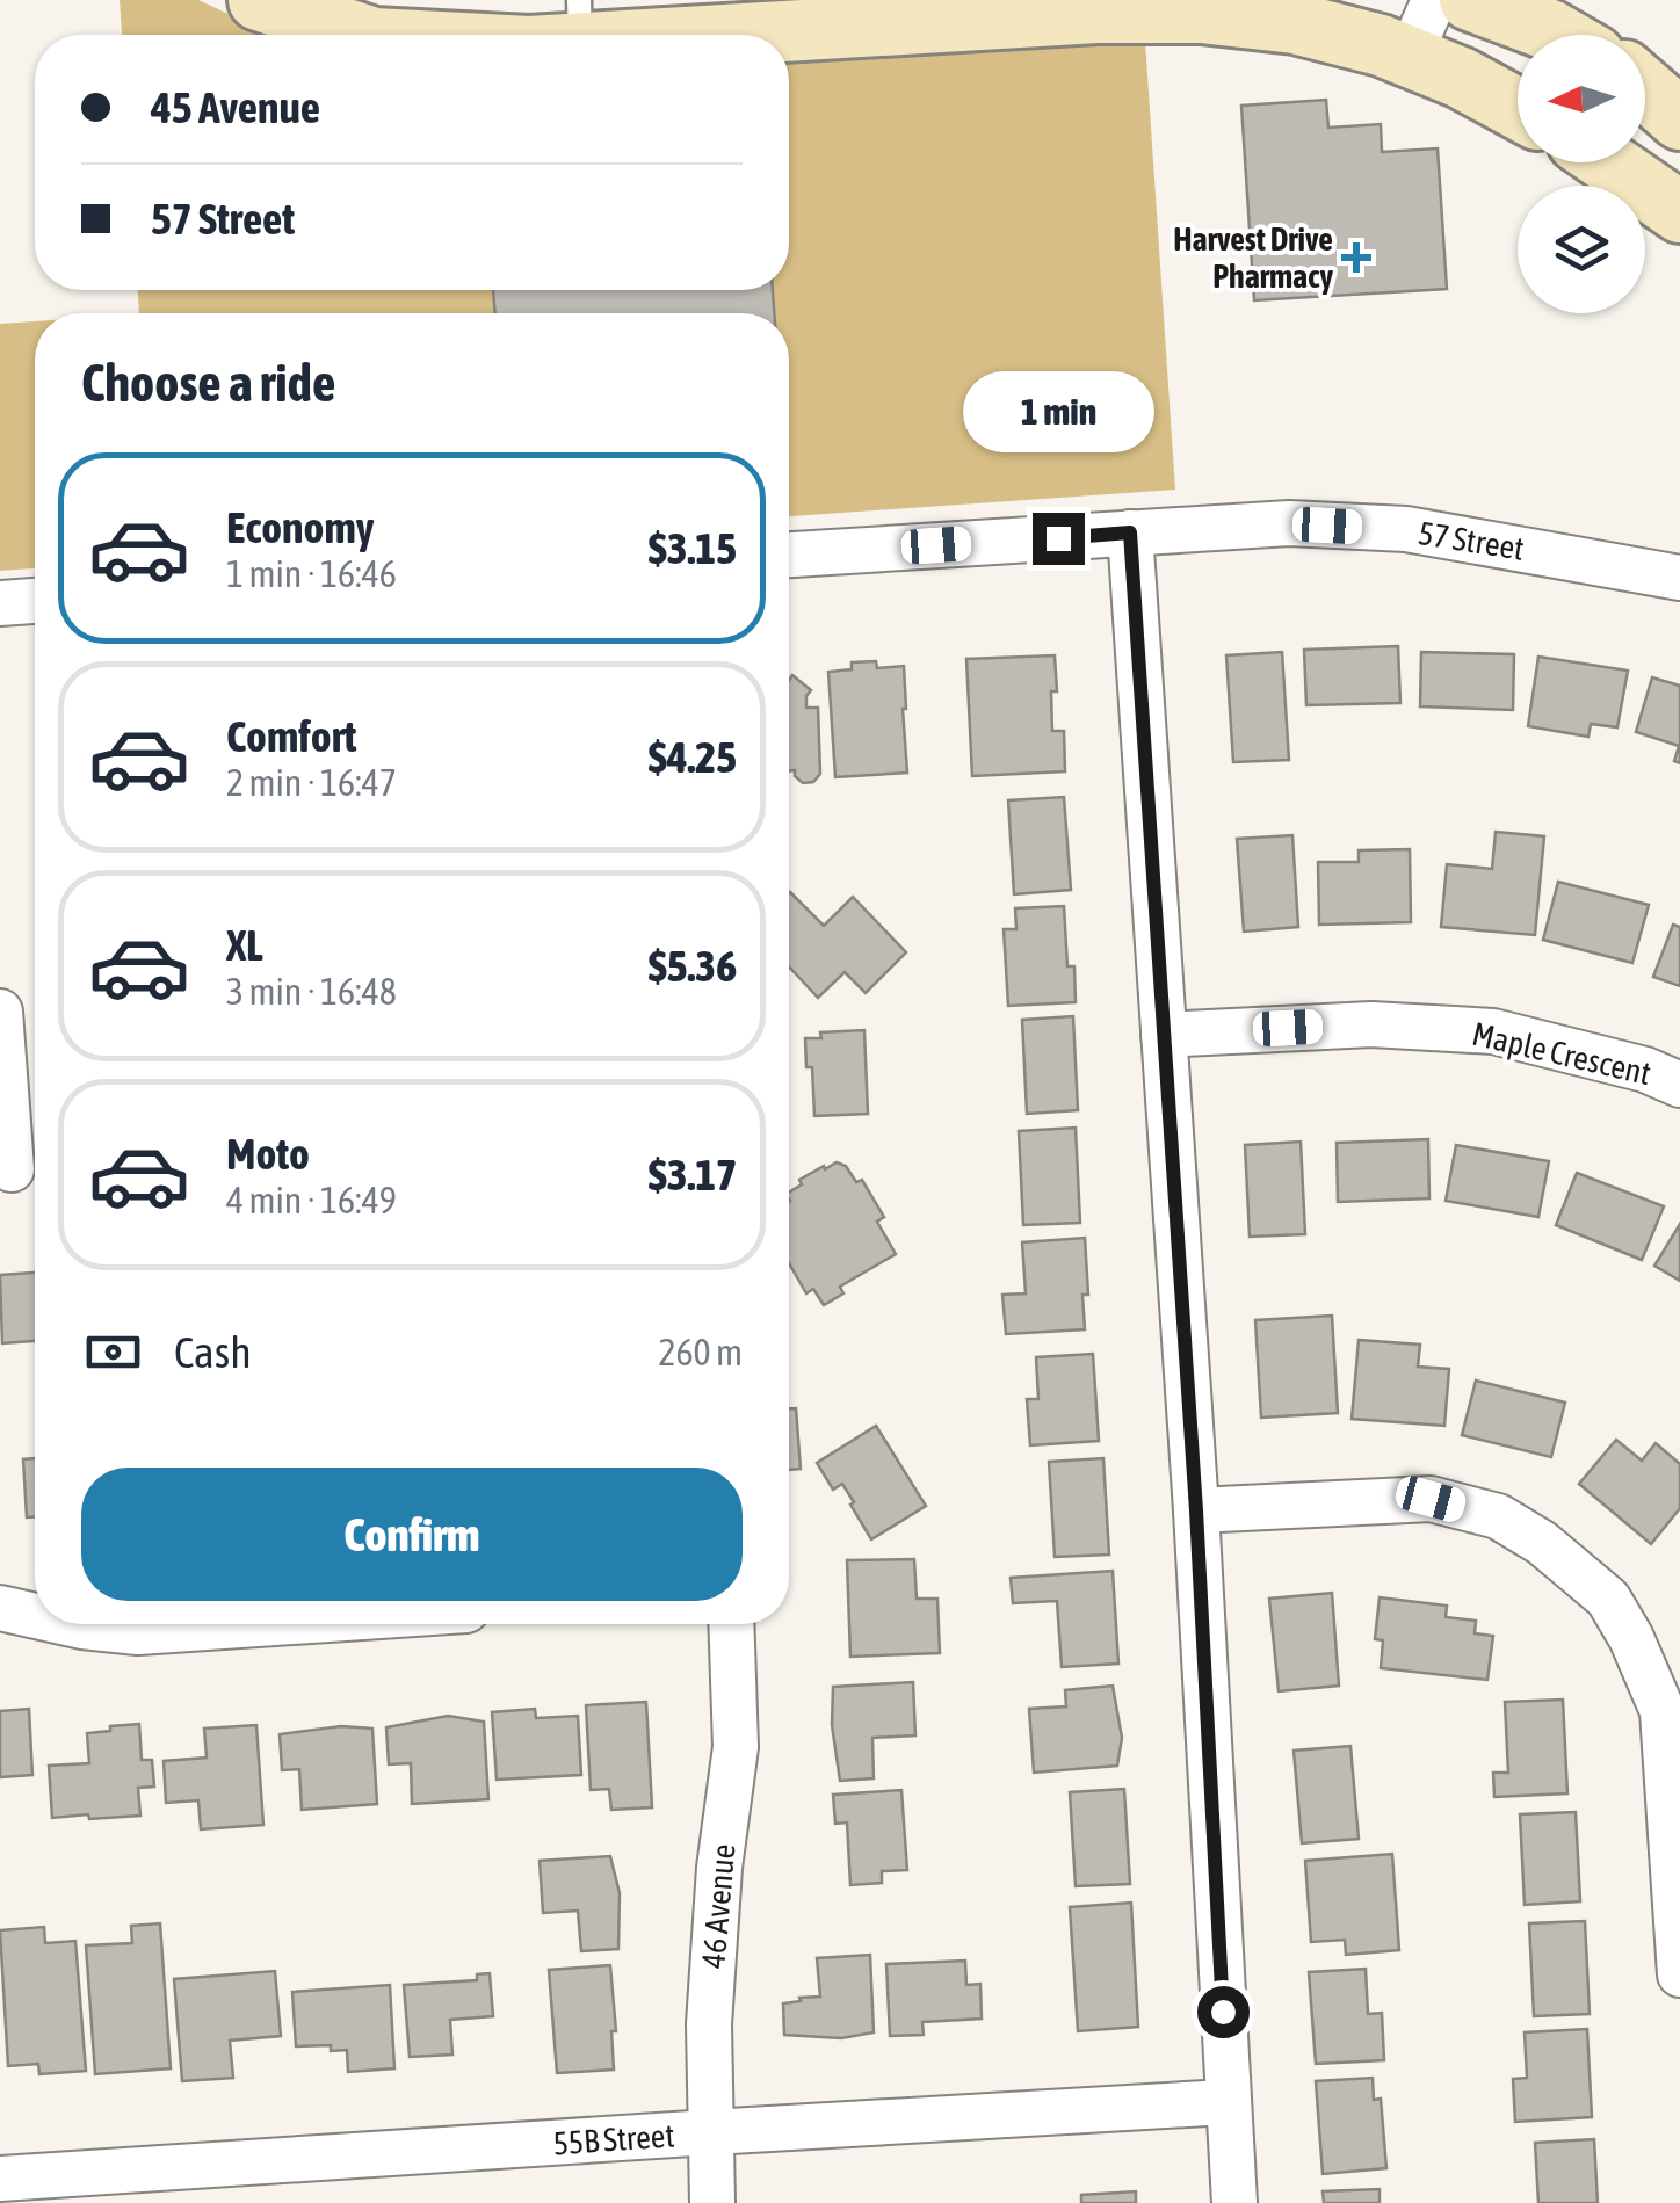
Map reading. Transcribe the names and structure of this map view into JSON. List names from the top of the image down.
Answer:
{
  "streets": {
    "street": [
      "57 Street",
      "Maple Crescent",
      "46 Avenue",
      "55B Street"
    ]
  },
  "crossings": [
    ["46 Avenue", "55B Street"]
  ],
  "places": {
    "health": ["Harvest Drive Pharmacy"]
  },
  "north": "left",
  "page": {
    "banner": ["45 Avenue", "57 Street"],
    "heading": "Choose a ride",
    "bubble": "1 min",
    "list": [
      {
        "name": "Economy",
        "note": "1 min · 16:46",
        "value": "$3.15"
      },
      {
        "name": "Comfort",
        "note": "2 min · 16:47",
        "value": "$4.25"
      },
      {
        "name": "XL",
        "note": "3 min · 16:48",
        "value": "$5.36"
      },
      {
        "name": "Moto",
        "note": "4 min · 16:49",
        "value": "$3.17"
      }
    ],
    "pay": ["Cash", "260 m"],
    "buttons": "Confirm"
  }
}
